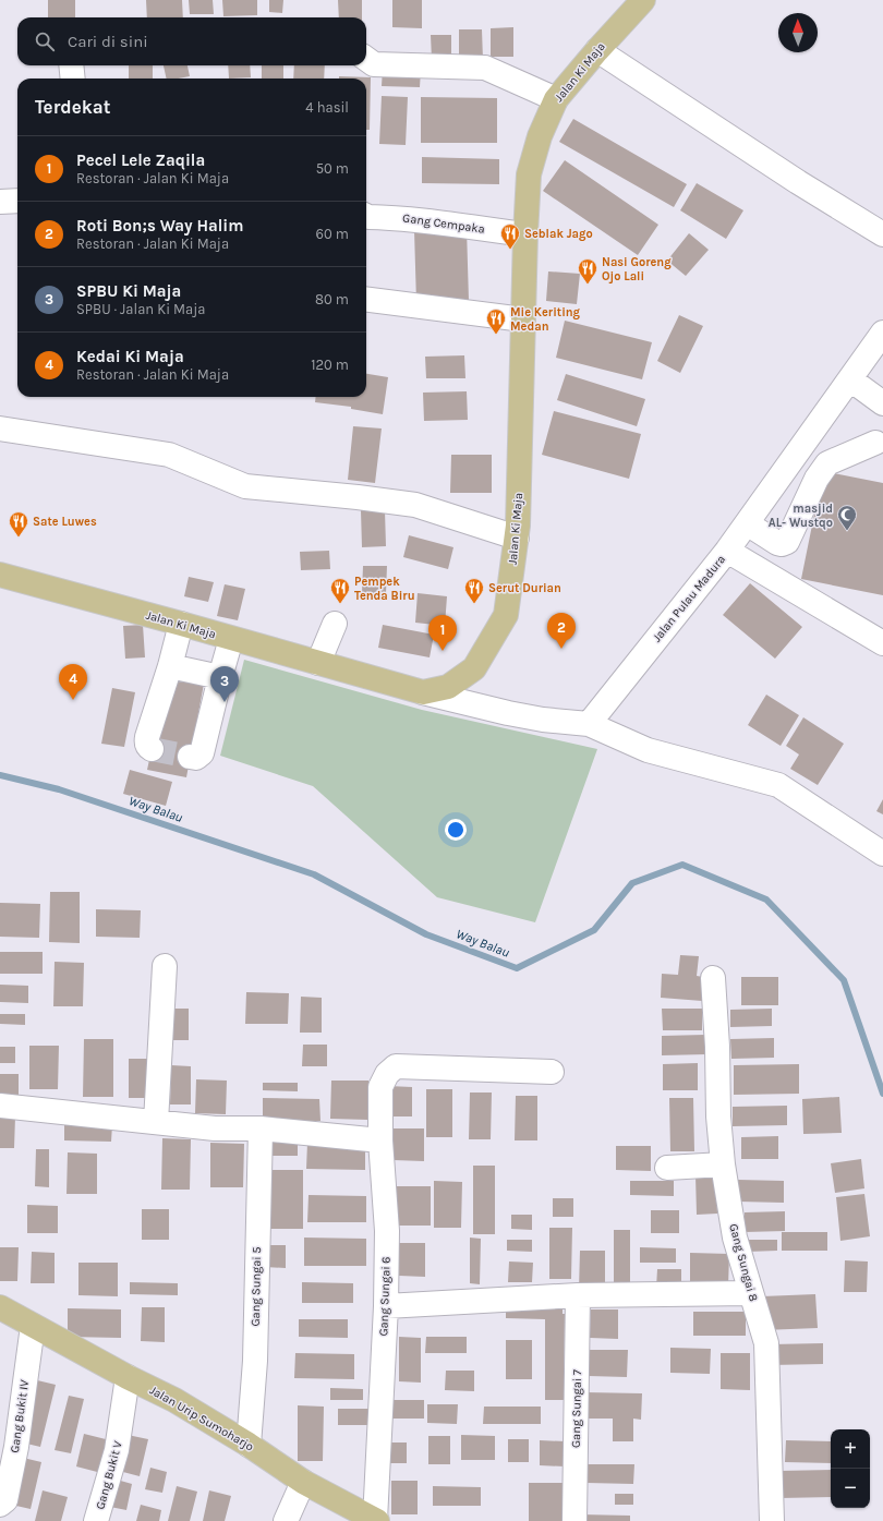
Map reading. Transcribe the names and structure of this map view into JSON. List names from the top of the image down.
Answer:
{
  "streets": {
    "main road": ["Jalan Ki Maja", "Jalan Urip Sumoharjo"],
    "street": [
      "Gang Cempaka",
      "Jalan Pulau Madura",
      "Gang Sungai 8",
      "Gang Sungai 5",
      "Gang Sungai 6",
      "Gang Sungai 7",
      "Gang Bukit IV",
      "Gang Bukit V"
    ]
  },
  "crossings": [
    ["Jalan Ki Maja", "Gang Cempaka"],
    ["Gang Sungai 5", "Jalan Urip Sumoharjo"],
    ["Gang Sungai 6", "Jalan Urip Sumoharjo"],
    ["Gang Bukit IV", "Jalan Urip Sumoharjo"],
    ["Jalan Urip Sumoharjo", "Gang Bukit V"]
  ],
  "water": ["Way Balau"],
  "places": {
    "restaurant": [
      "Seblak Jago",
      "Nasi Goreng Ojo Lali",
      "Mie Keriting Medan",
      "Sate Luwes",
      "Pempek Tenda Biru",
      "Serut Durian"
    ],
    "mosque": ["masjid AL- Wustqo"]
  },
  "north": "top",
  "page": {
    "search": "Cari di sini",
    "heading": ["Terdekat", "4 hasil"],
    "list": [
      {
        "mark": "1",
        "name": "Pecel Lele Zaqila",
        "note": "Restoran · Jalan Ki Maja",
        "value": "50 m"
      },
      {
        "mark": "2",
        "name": "Roti Bon;s Way Halim",
        "note": "Restoran · Jalan Ki Maja",
        "value": "60 m"
      },
      {
        "mark": "3",
        "name": "SPBU Ki Maja",
        "note": "SPBU · Jalan Ki Maja",
        "value": "80 m"
      },
      {
        "mark": "4",
        "name": "Kedai Ki Maja",
        "note": "Restoran · Jalan Ki Maja",
        "value": "120 m"
      }
    ],
    "pins": [
      "2",
      "1",
      "4",
      "3"
    ],
    "map_buttons": ["+", "−"]
  }
}
